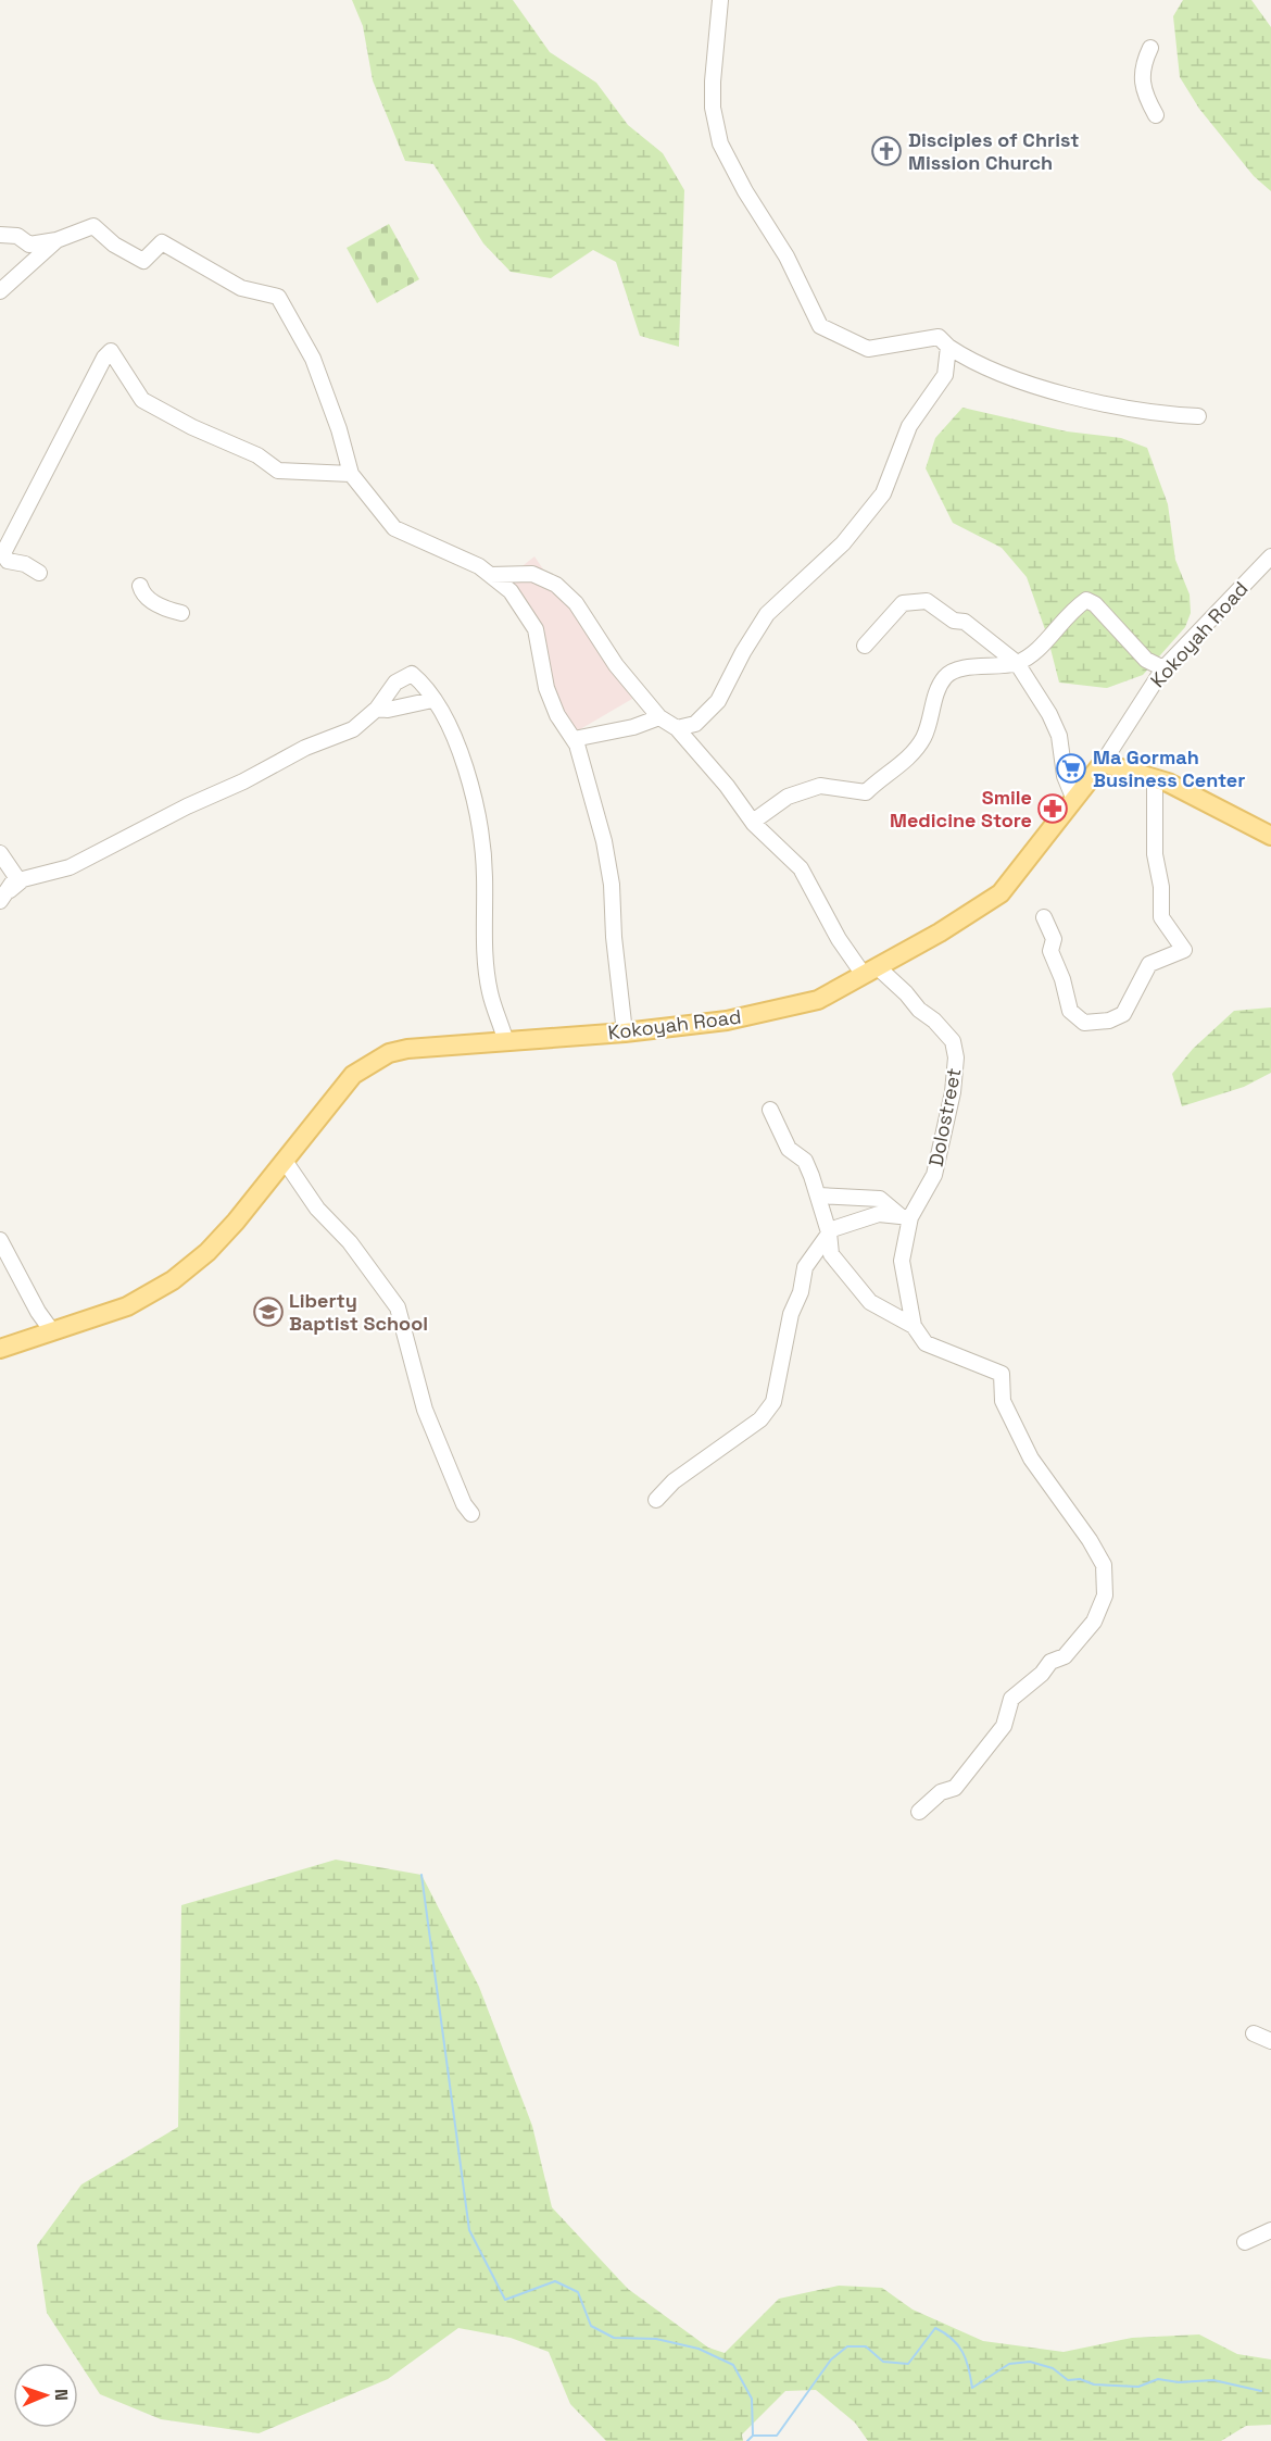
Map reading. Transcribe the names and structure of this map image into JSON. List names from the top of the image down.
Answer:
{
  "streets": {
    "main road": ["Kokoyah Road"],
    "street": ["Dolostreet"]
  },
  "crossings": [
    ["Kokoyah Road", "Dolostreet"]
  ],
  "places": {
    "church": ["Disciples of Christ Mission Church"],
    "supermarket": ["Ma Gormah Business Center"],
    "pharmacy": ["Smile Medicine Store"],
    "school or university": ["Liberty Baptist School"]
  },
  "north": "right"
}
